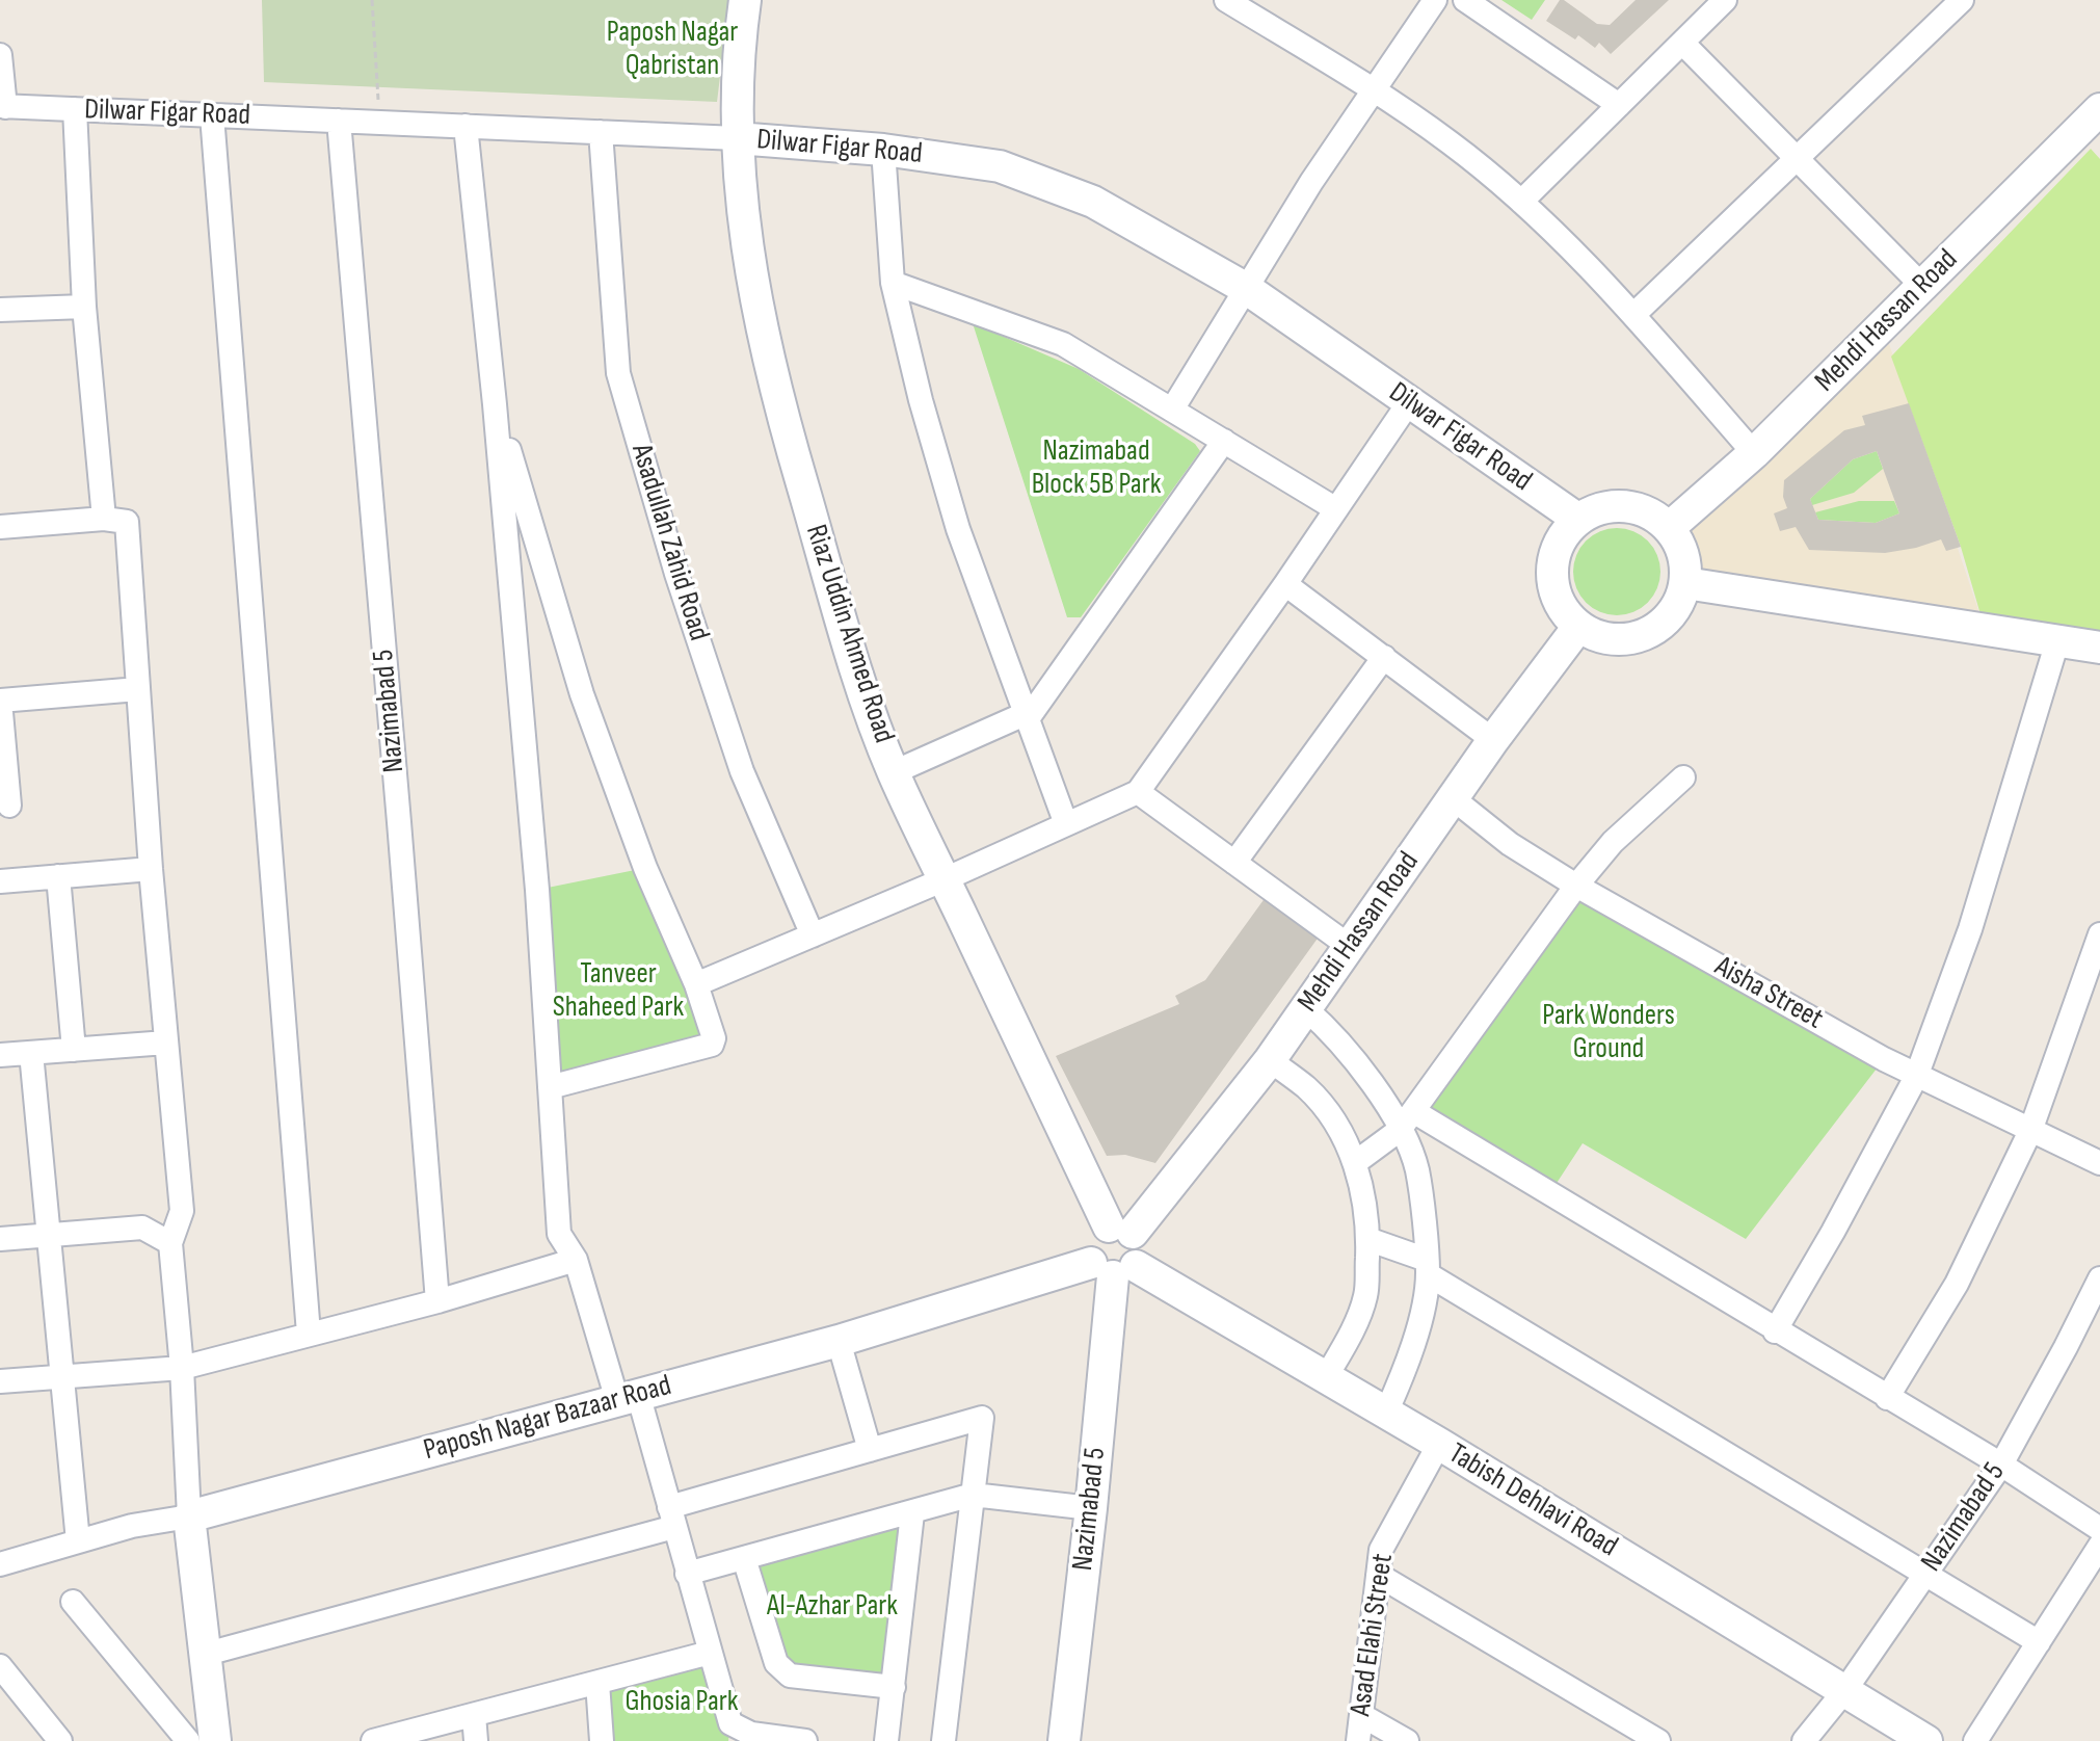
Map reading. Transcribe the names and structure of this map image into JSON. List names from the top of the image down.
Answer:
{
  "streets": {
    "street": [
      "Dilwar Figar Road",
      "Mehdi Hassan Road",
      "Asadullah Zahid Road",
      "Riaz Uddin Ahmed Road",
      "Nazimabad 5",
      "Aisha Street",
      "Paposh Nagar Bazaar Road",
      "Tabish Dehlavi Road",
      "Asad Elahi Street"
    ]
  },
  "crossings": [
    ["Dilwar Figar Road", "Mehdi Hassan Road"],
    ["Dilwar Figar Road", "Asadullah Zahid Road"],
    ["Dilwar Figar Road", "Riaz Uddin Ahmed Road"],
    ["Dilwar Figar Road", "Nazimabad 5"],
    ["Mehdi Hassan Road", "Riaz Uddin Ahmed Road"],
    ["Mehdi Hassan Road", "Nazimabad 5"],
    ["Mehdi Hassan Road", "Aisha Street"],
    ["Mehdi Hassan Road", "Paposh Nagar Bazaar Road"],
    ["Mehdi Hassan Road", "Tabish Dehlavi Road"],
    ["Riaz Uddin Ahmed Road", "Nazimabad 5"],
    ["Riaz Uddin Ahmed Road", "Paposh Nagar Bazaar Road"],
    ["Riaz Uddin Ahmed Road", "Tabish Dehlavi Road"],
    ["Nazimabad 5", "Paposh Nagar Bazaar Road"],
    ["Nazimabad 5", "Tabish Dehlavi Road"],
    ["Paposh Nagar Bazaar Road", "Tabish Dehlavi Road"],
    ["Tabish Dehlavi Road", "Asad Elahi Street"]
  ],
  "parks": [
    "Paposh Nagar Qabristan",
    "Nazimabad Block 5B Park",
    "Tanveer Shaheed Park",
    "Park Wonders Ground",
    "Al-Azhar Park",
    "Ghosia Park"
  ]
}
